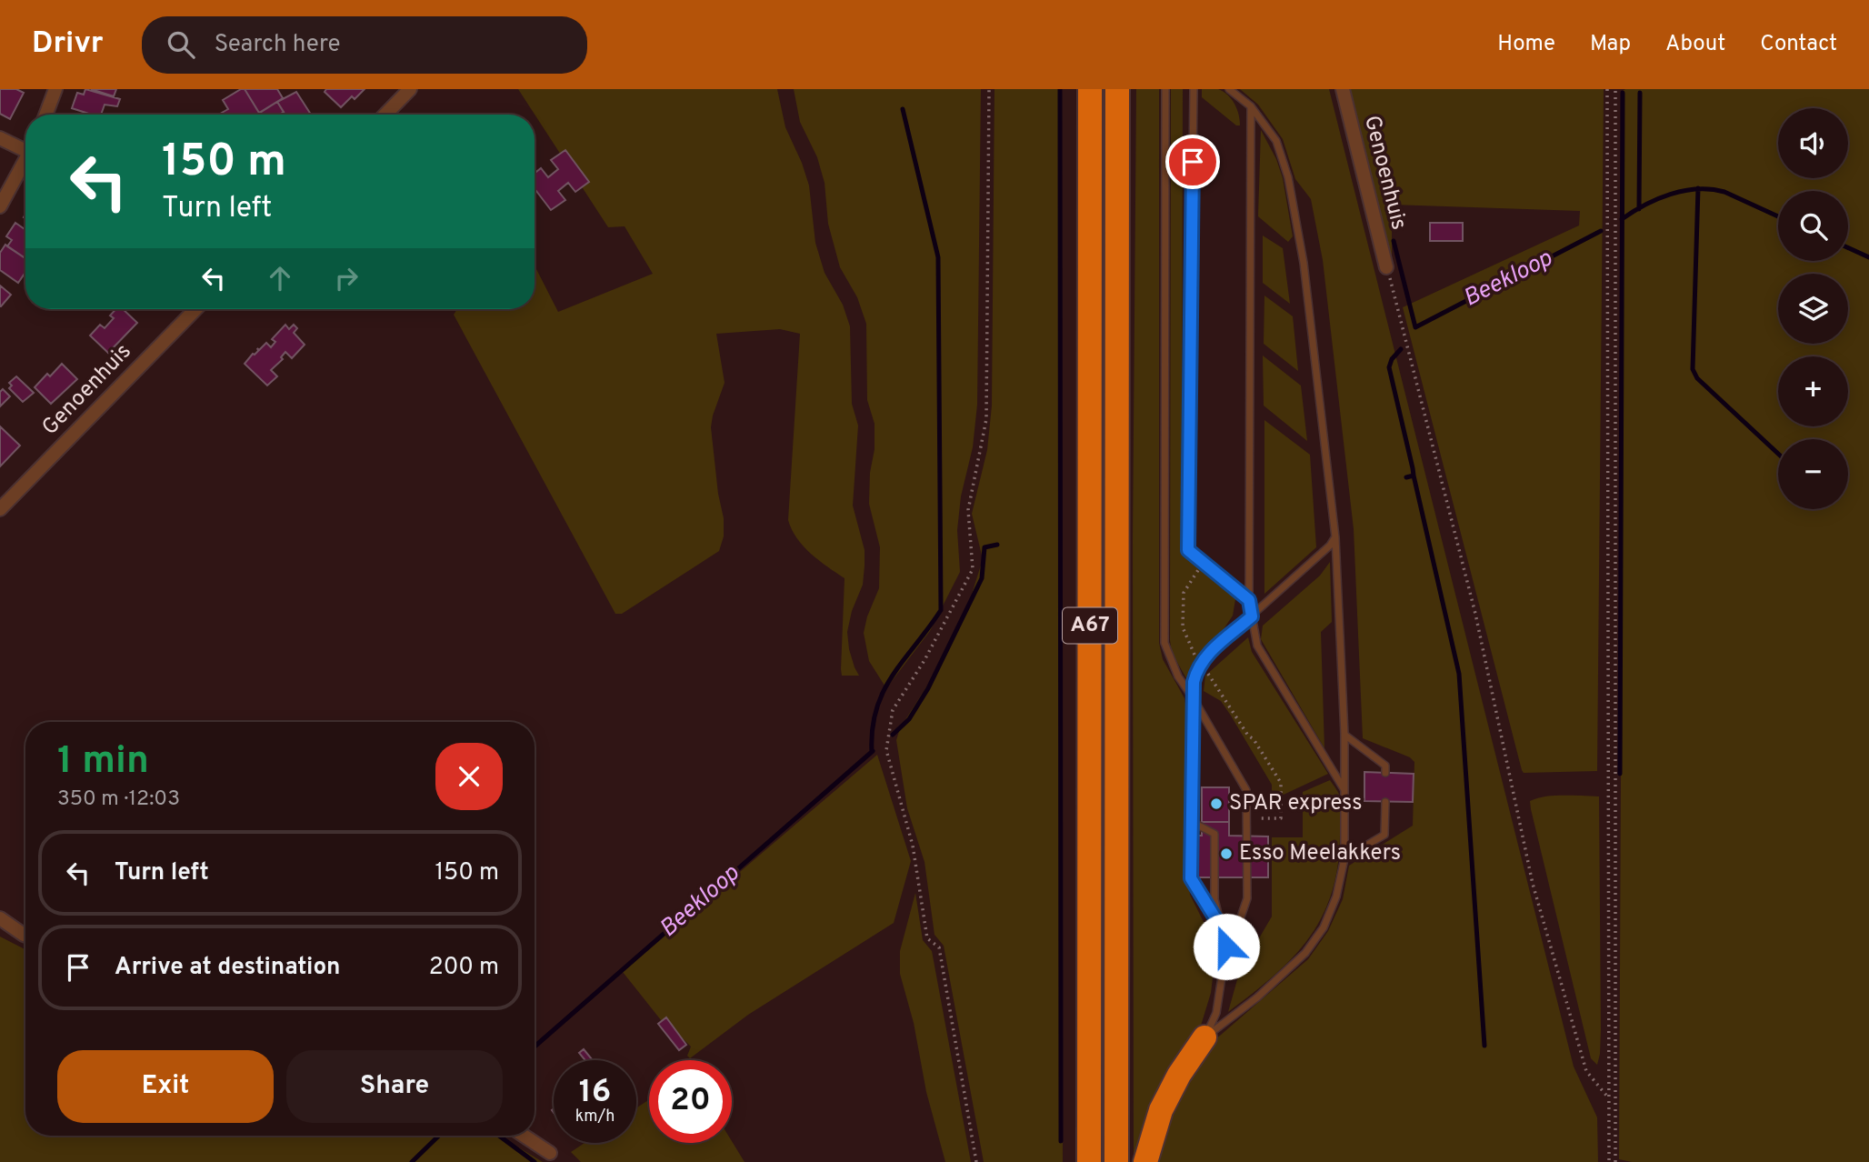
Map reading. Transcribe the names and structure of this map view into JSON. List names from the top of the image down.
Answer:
{
  "streets": {
    "highway": ["A67"],
    "street": ["Genoenhuis"]
  },
  "water": ["Beekloop"],
  "places": ["SPAR express", "Esso Meelakkers"],
  "page": {
    "header": "Drivr",
    "search": "Search here",
    "nav": [
      "Home",
      "Map",
      "About",
      "Contact"
    ],
    "map_buttons": ["+", "−"],
    "turn": ["150 m", "Turn left"],
    "heading": ["1 min", "350 m · 12:03"],
    "list": [
      {
        "name": "Turn left",
        "value": "150 m"
      },
      {
        "name": "Arrive at destination",
        "value": "200 m"
      }
    ],
    "buttons": ["Exit", "Share"],
    "speed": "16 km/h",
    "limit": "20"
  }
}
